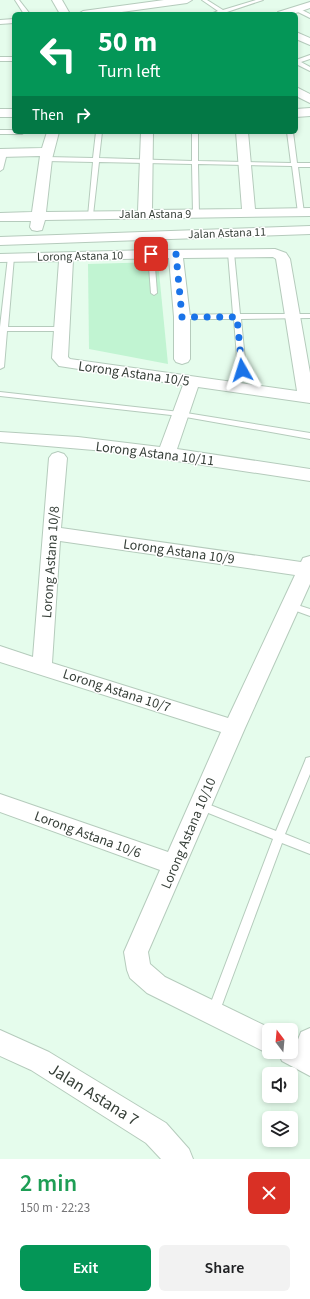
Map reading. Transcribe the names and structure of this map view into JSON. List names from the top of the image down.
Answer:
{
  "streets": {
    "street": [
      "Jalan Astana 9",
      "Jalan Astana 11",
      "Lorong Astana 10",
      "Lorong Astana 10/5",
      "Lorong Astana 10/11",
      "Lorong Astana 10/9",
      "Lorong Astana 10/8",
      "Lorong Astana 10/7",
      "Lorong Astana 10/10",
      "Lorong Astana 10/6",
      "Jalan Astana 7"
    ]
  },
  "crossings": [
    ["Lorong Astana 10", "Lorong Astana 10/5"],
    ["Lorong Astana 10/9", "Lorong Astana 10/8"],
    ["Lorong Astana 10/9", "Lorong Astana 10/10"],
    ["Lorong Astana 10/8", "Lorong Astana 10/7"],
    ["Lorong Astana 10/7", "Lorong Astana 10/10"],
    ["Lorong Astana 10/10", "Lorong Astana 10/6"]
  ],
  "north": "top",
  "page": {
    "turn": ["50 m", "Turn left"],
    "then": "Then",
    "heading": ["2 min", "150 m · 22:23"],
    "buttons": ["Exit", "Share"]
  }
}
